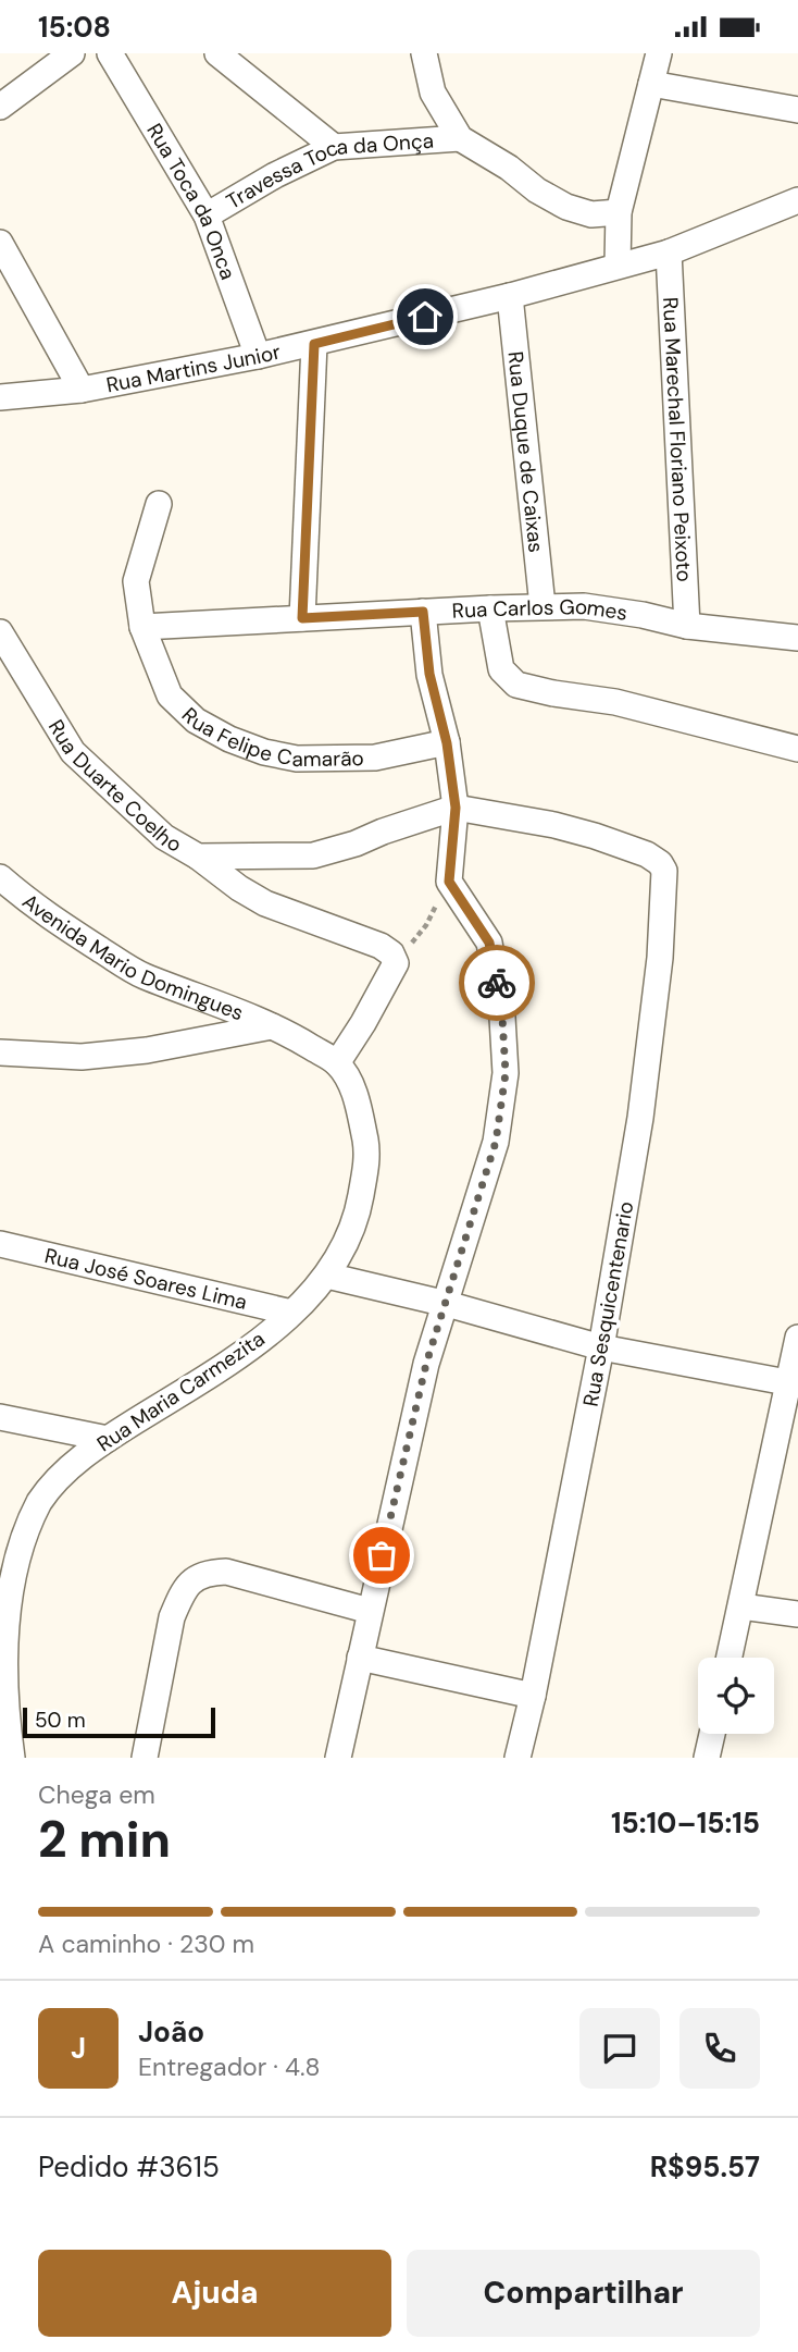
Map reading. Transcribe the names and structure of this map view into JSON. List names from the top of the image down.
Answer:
{
  "streets": {
    "street": [
      "Travessa Toca da Onça",
      "Rua Toca da Onca",
      "Rua Martins Junior",
      "Rua Marechal Floriano Peixoto",
      "Rua Duque de Caixas",
      "Rua Carlos Gomes",
      "Rua Felipe Camarão",
      "Rua Duarte Coelho",
      "Avenida Mario Domingues",
      "Rua José Soares Lima",
      "Rua Sesquicentenario",
      "Rua Maria Carmezita"
    ]
  },
  "crossings": [
    ["Travessa Toca da Onça", "Rua Toca da Onca"],
    ["Rua Toca da Onca", "Rua Martins Junior"],
    ["Rua Martins Junior", "Rua Marechal Floriano Peixoto"],
    ["Rua Martins Junior", "Rua Duque de Caixas"],
    ["Rua Marechal Floriano Peixoto", "Rua Carlos Gomes"],
    ["Rua Duque de Caixas", "Rua Carlos Gomes"],
    ["Rua Carlos Gomes", "Rua Felipe Camarão"],
    ["Rua Duarte Coelho", "Rua Sesquicentenario"],
    ["Rua José Soares Lima", "Rua Maria Carmezita"]
  ],
  "scale_bar": "50 m",
  "page": {
    "status": "15:08",
    "scale": "50 m",
    "heading": ["2 min", "Chega em", "15:10–15:15"],
    "panel": [
      "João",
      "Entregador · 4.8",
      "Pedido #3615",
      "R$95.57"
    ],
    "bar": "A caminho · 230 m",
    "round": "J",
    "buttons": ["Ajuda", "Compartilhar"]
  }
}
